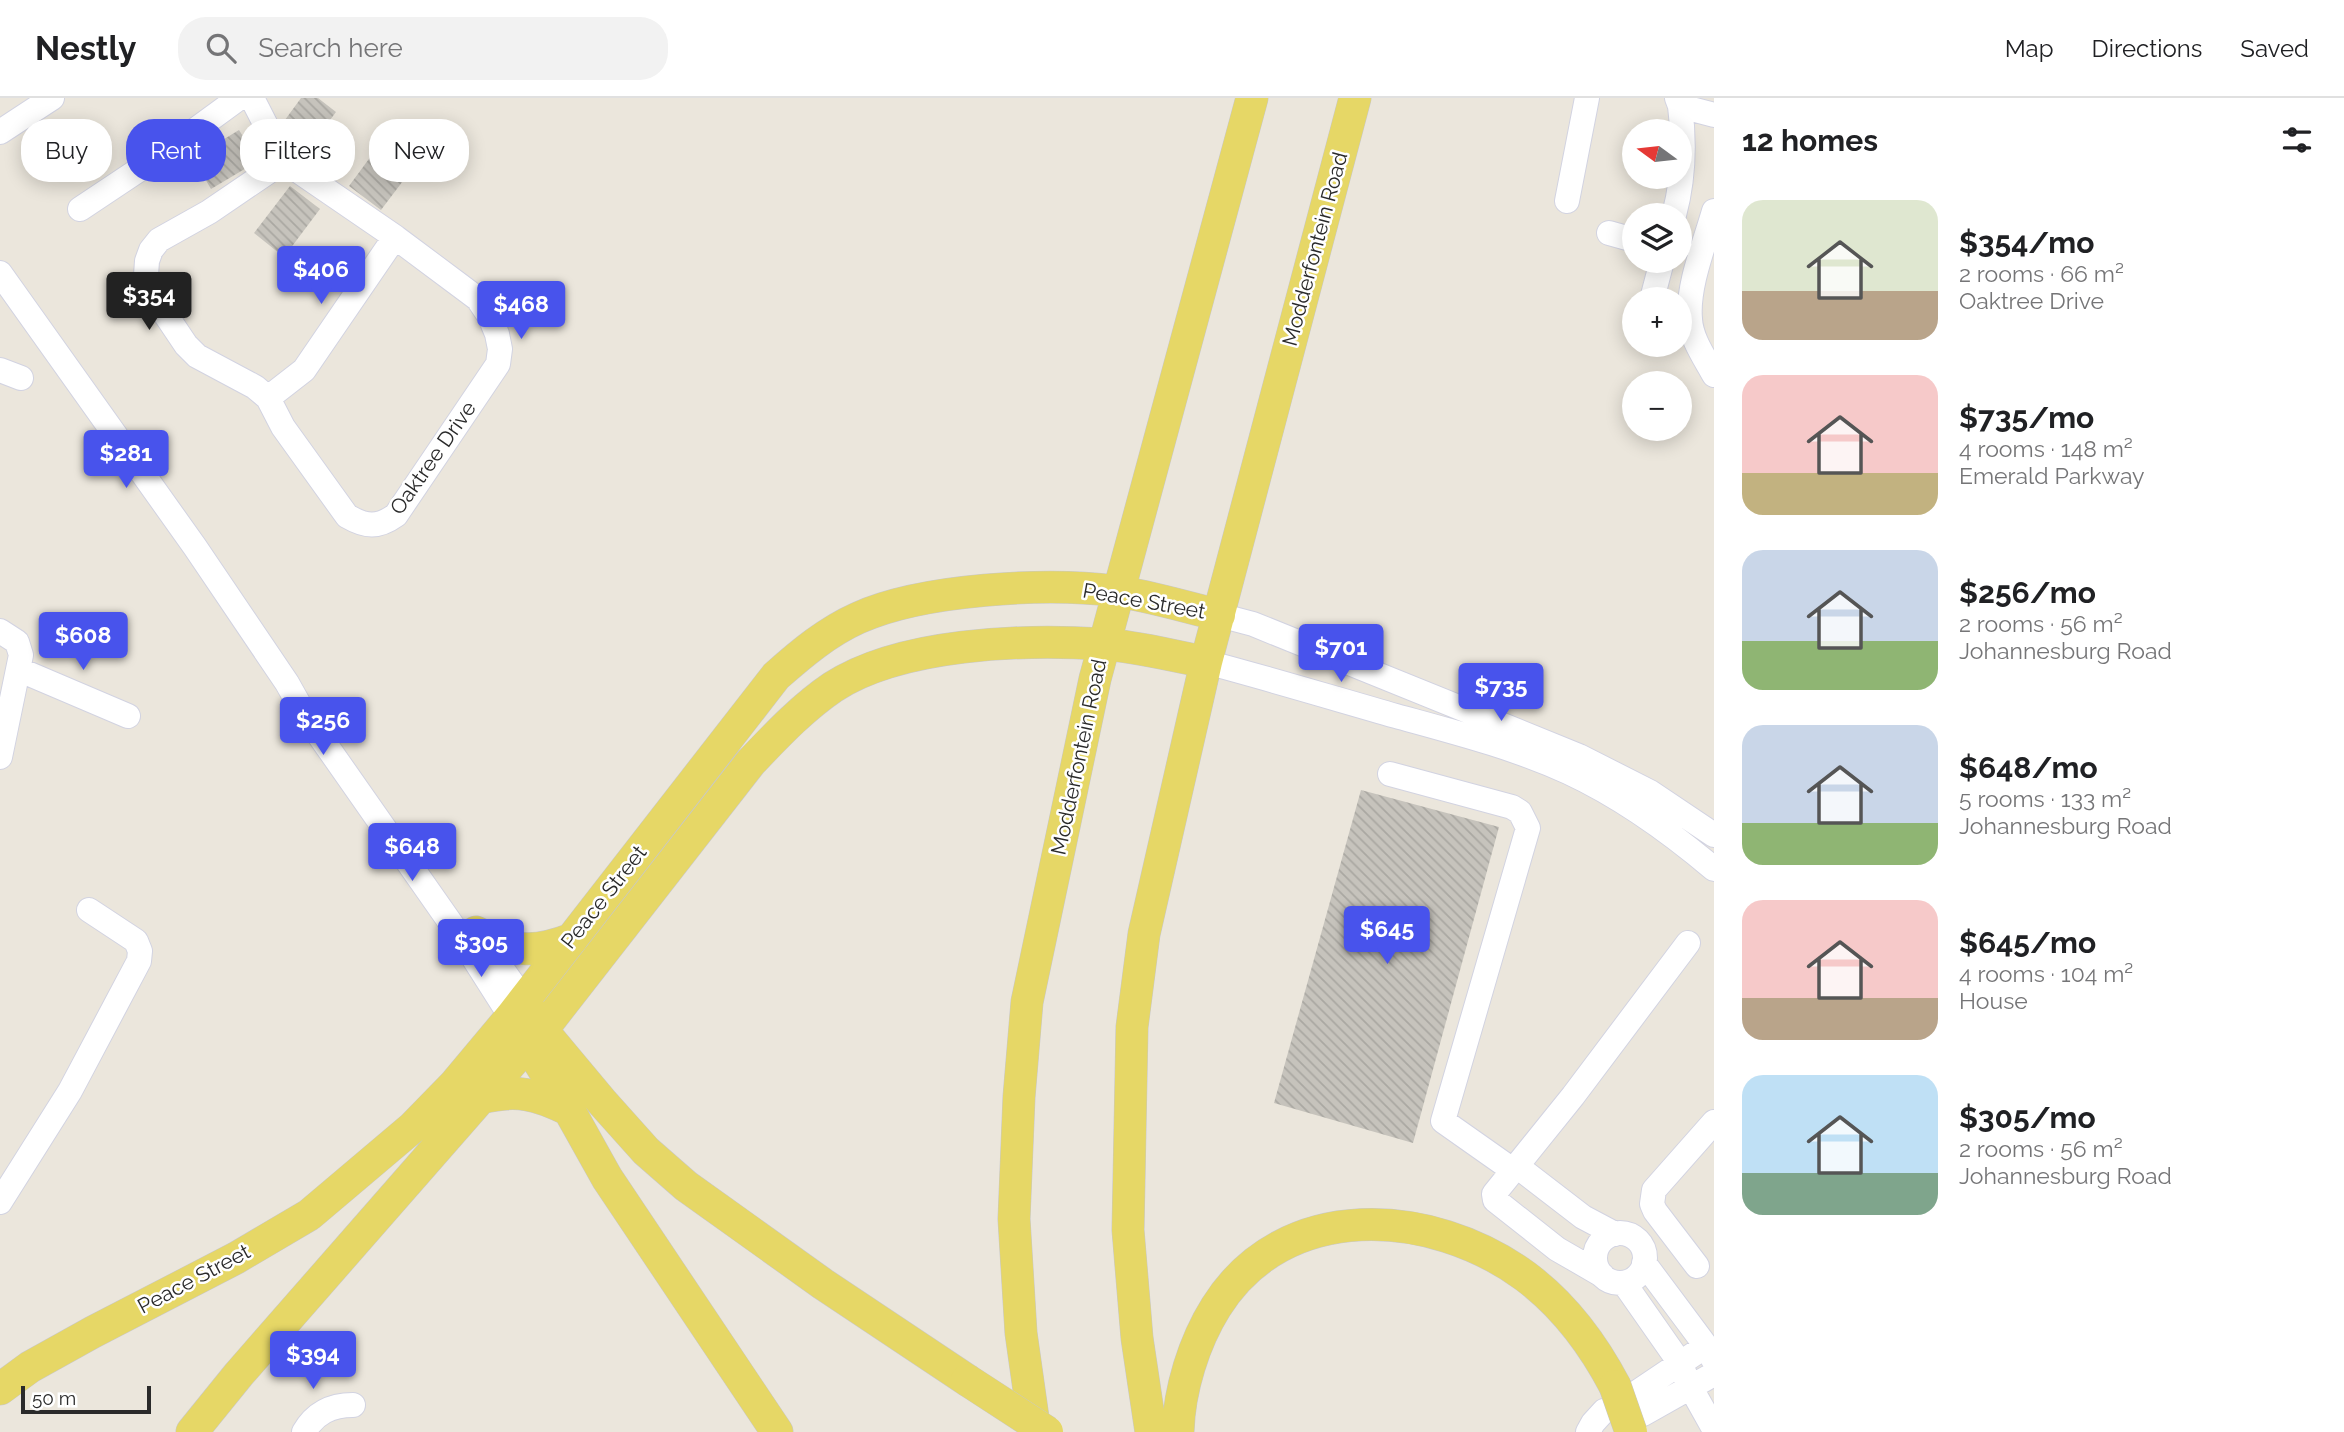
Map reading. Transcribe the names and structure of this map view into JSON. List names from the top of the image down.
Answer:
{
  "streets": {
    "main road": ["Modderfontein Road", "Peace Street"],
    "street": ["Oaktree Drive"]
  },
  "crossings": [
    ["Modderfontein Road", "Peace Street"]
  ],
  "scale_bar": "50 m",
  "north": "left",
  "page": {
    "header": "Nestly",
    "search": "Search here",
    "nav": ["Map", "Directions", "Saved"],
    "heading": "12 homes",
    "map_buttons": ["+", "−"],
    "chip": [
      "Buy",
      "Rent",
      "Filters",
      "New"
    ],
    "list": [
      {
        "name": "$354/mo",
        "note": "2 rooms · 66 m² · Oaktree Drive"
      },
      {
        "name": "$735/mo",
        "note": "4 rooms · 148 m² · Emerald Parkway"
      },
      {
        "name": "$256/mo",
        "note": "2 rooms · 56 m² · Johannesburg Road"
      },
      {
        "name": "$648/mo",
        "note": "5 rooms · 133 m² · Johannesburg Road"
      },
      {
        "name": "$645/mo",
        "note": "4 rooms · 104 m² · House"
      },
      {
        "name": "$305/mo",
        "note": "2 rooms · 56 m² · Johannesburg Road"
      }
    ],
    "price": [
      "$406",
      "$354",
      "$468",
      "$281",
      "$608",
      "$701",
      "$735",
      "$256",
      "$648",
      "$645",
      "$305",
      "$394"
    ],
    "scale": "50 m"
  }
}
